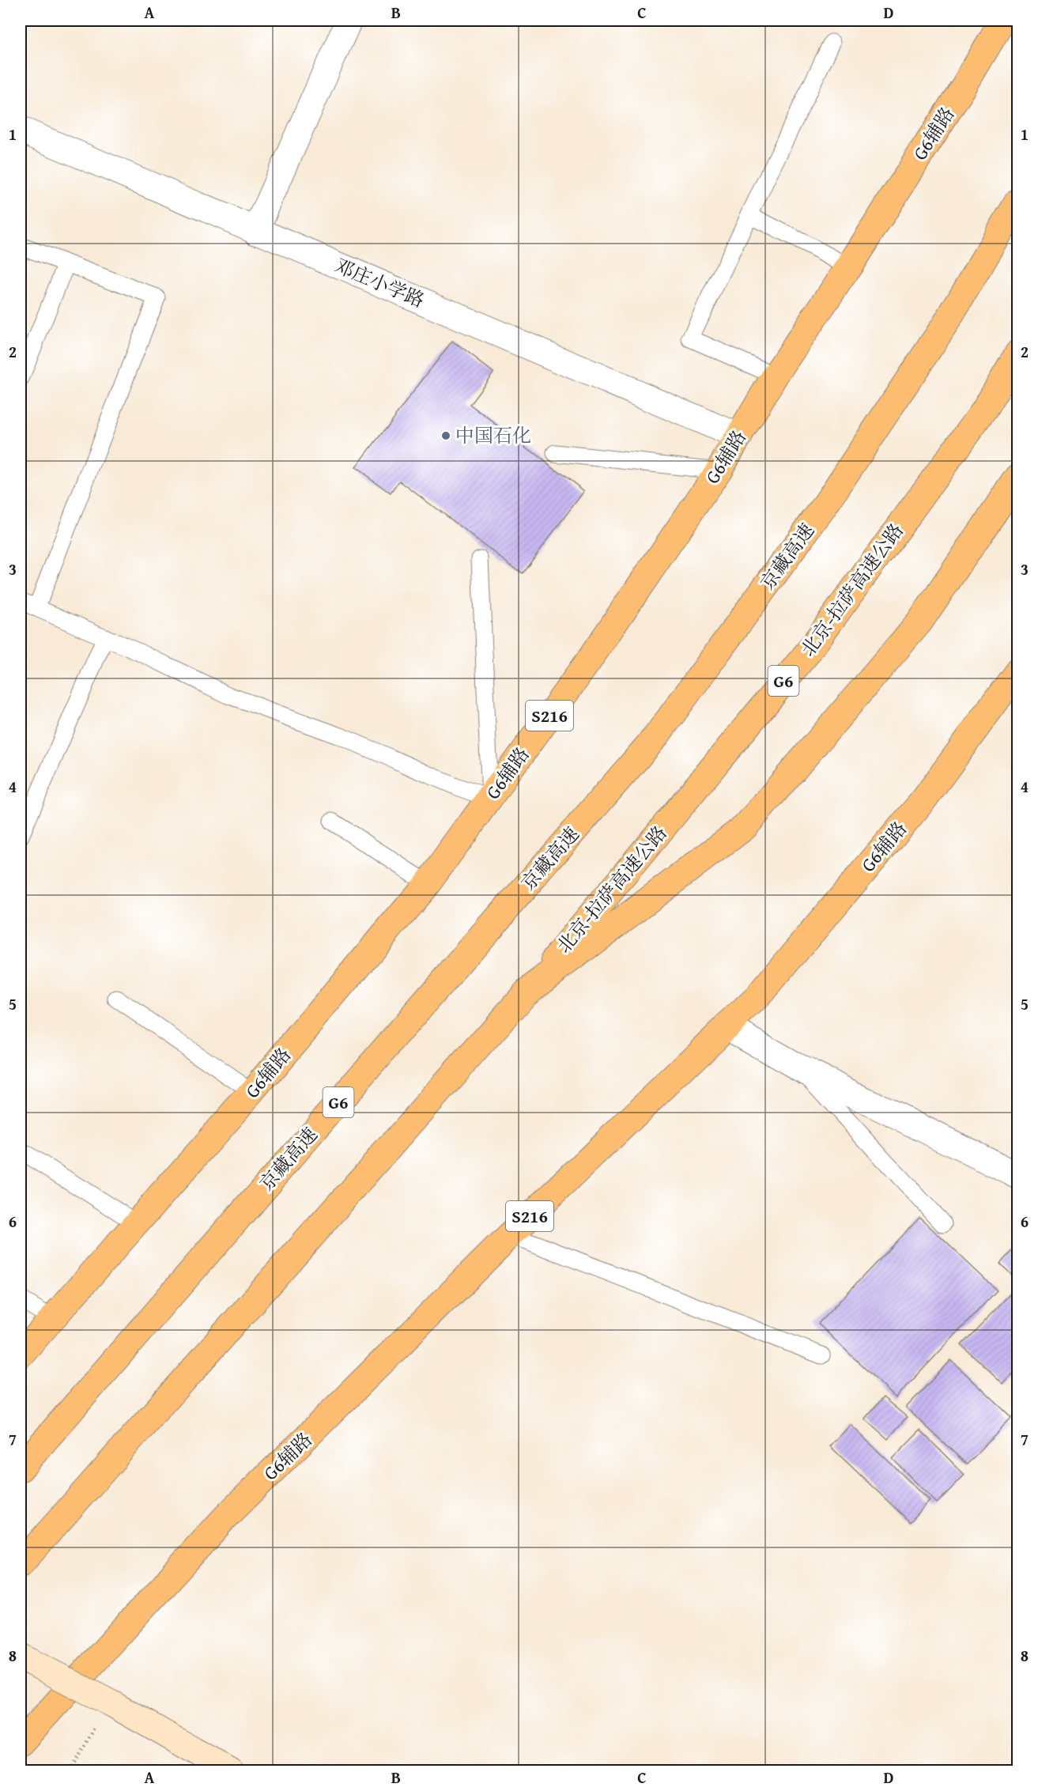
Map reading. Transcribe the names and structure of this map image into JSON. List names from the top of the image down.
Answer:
{
  "streets": {
    "main road": [
      "G6辅路",
      "京藏高速",
      "北京-拉萨高速公路",
      "G6",
      "S216"
    ],
    "street": ["邓庄小学路"]
  },
  "crossings": [
    ["G6辅路", "邓庄小学路"]
  ],
  "places": ["中国石化"],
  "grid": {
    "columns": [
      "A",
      "B",
      "C",
      "D"
    ],
    "rows": [
      "1",
      "2",
      "3",
      "4",
      "5",
      "6",
      "7",
      "8"
    ]
  }
}
